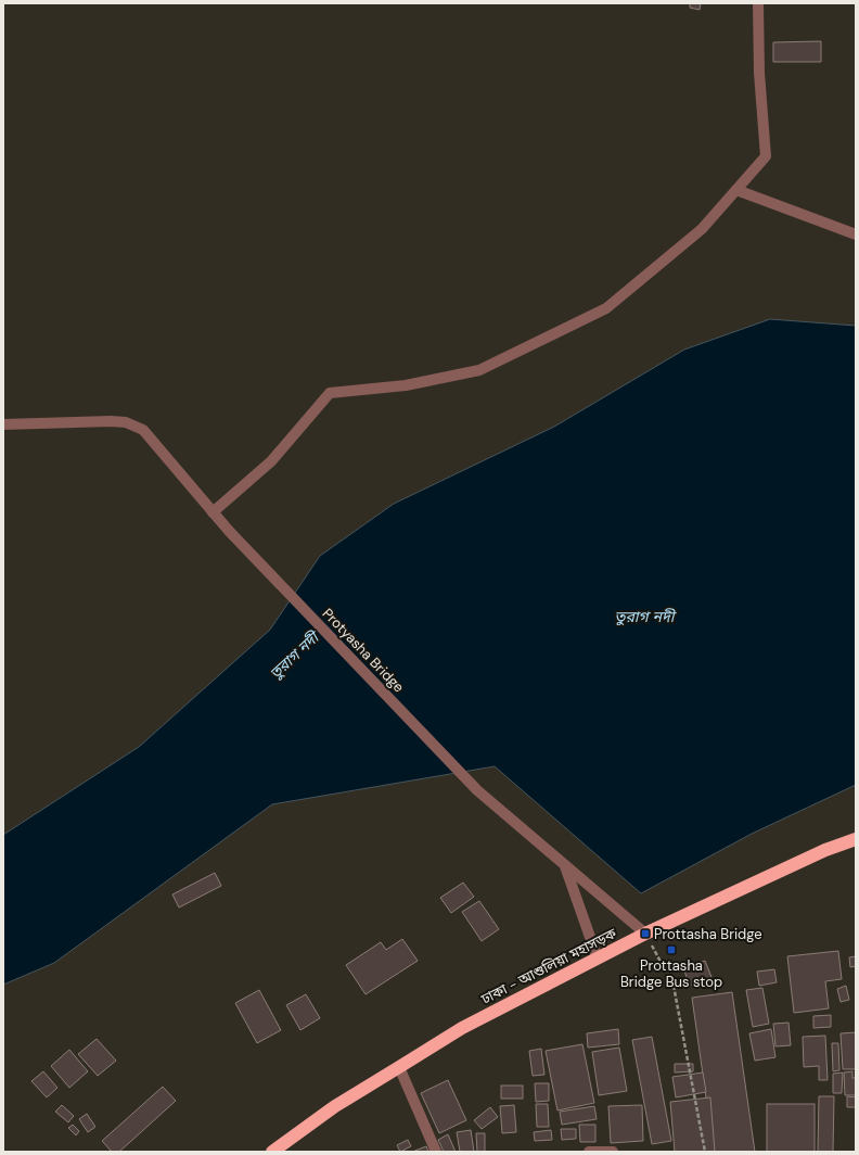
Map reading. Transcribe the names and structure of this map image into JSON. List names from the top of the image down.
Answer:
{
  "streets": {
    "highway": ["ঢাকা - আশুলিয়া মহাসড়ক"],
    "street": ["Protyasha Bridge"]
  },
  "crossings": [
    ["Protyasha Bridge", "ঢাকা - আশুলিয়া মহাসড়ক"]
  ],
  "water": ["তুরাগ নদী"],
  "places": {
    "transit": ["Prottasha Bridge", "Prottasha Bridge Bus stop"]
  }
}
